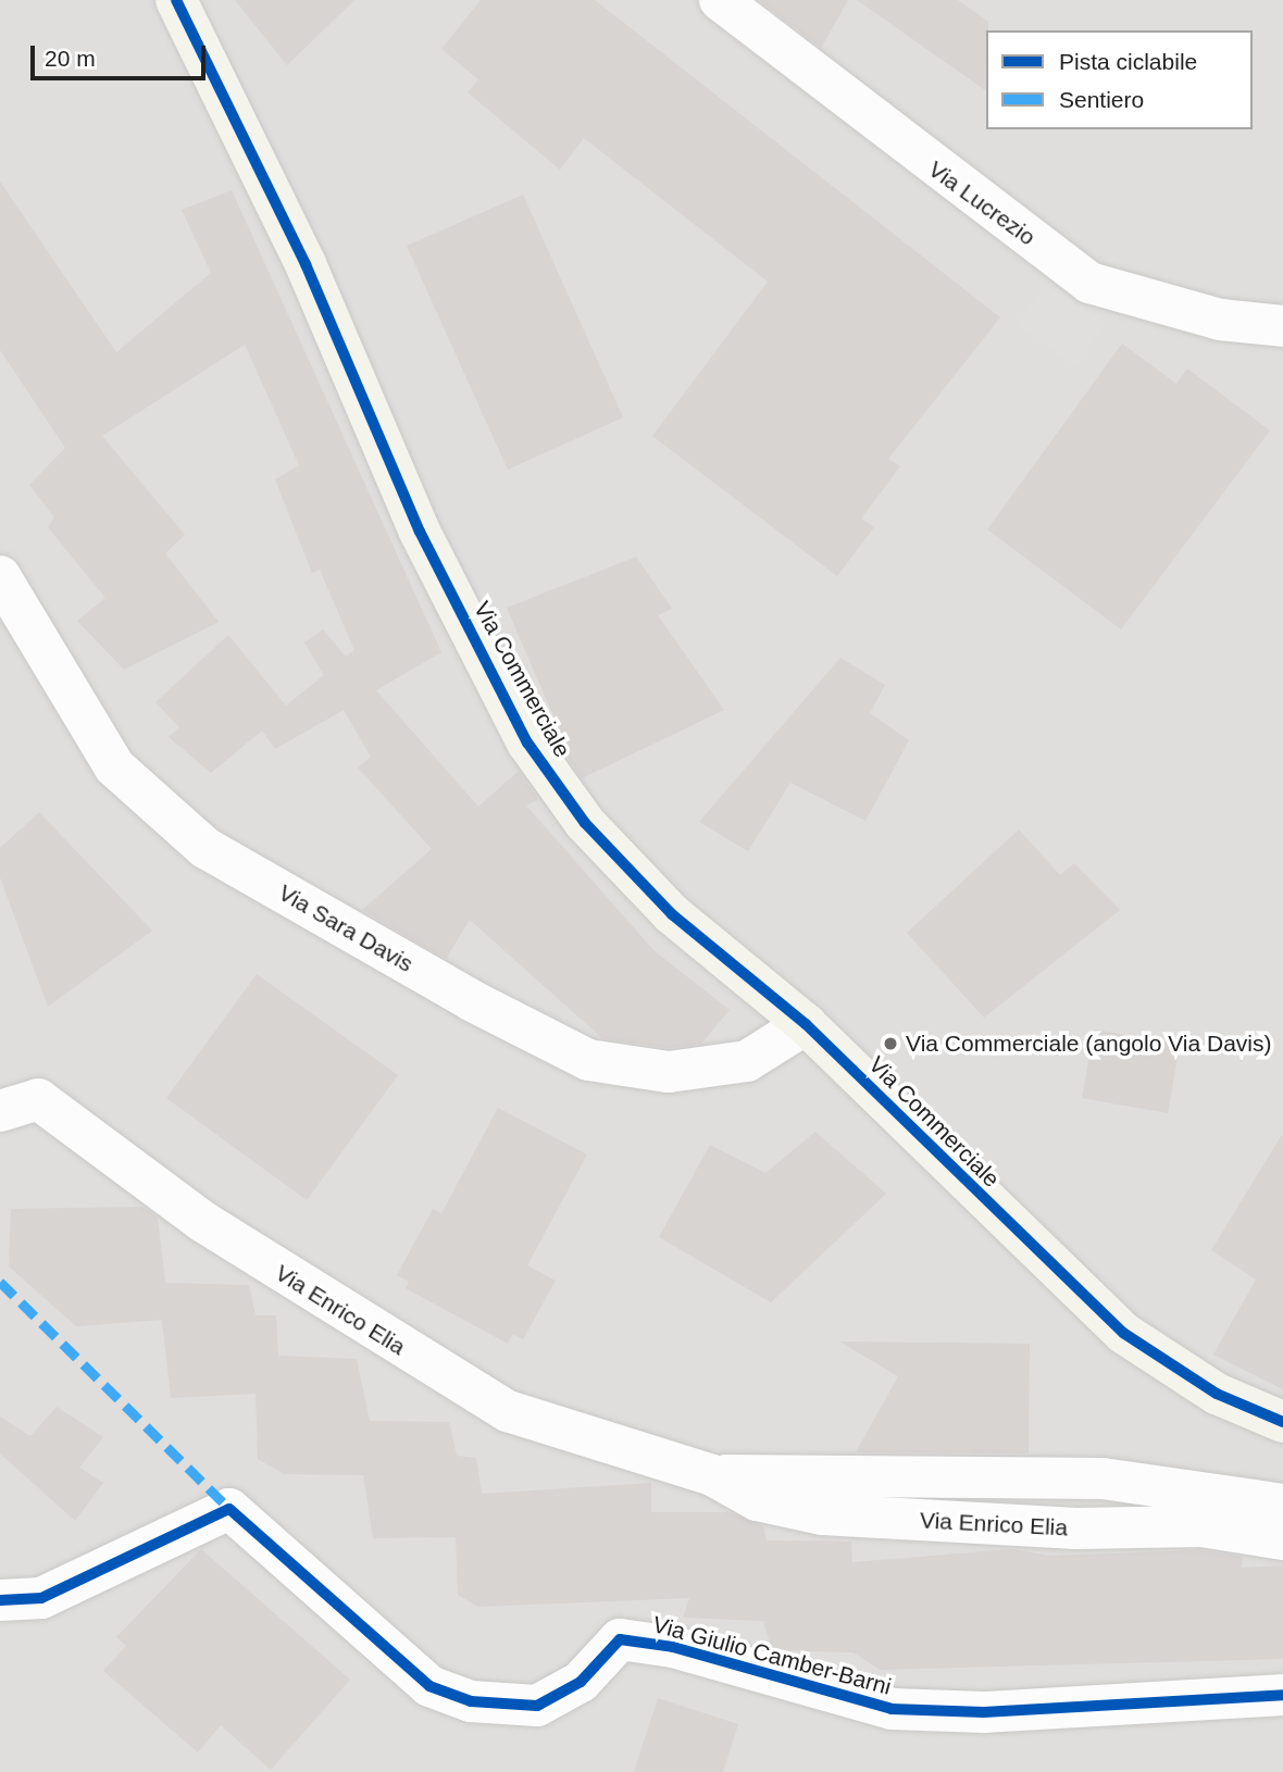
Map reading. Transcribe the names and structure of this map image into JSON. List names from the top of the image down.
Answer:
{
  "streets": {
    "main road": ["Via Commerciale"],
    "street": [
      "Via Lucrezio",
      "Via Sara Davis",
      "Via Enrico Elia",
      "Via Giulio Camber-Barni"
    ]
  },
  "crossings": [
    ["Via Commerciale", "Via Sara Davis"]
  ],
  "places": ["Via Commerciale (angolo Via Davis)"],
  "legend": ["Pista ciclabile", "Sentiero"],
  "scale_bar": "20 m"
}
